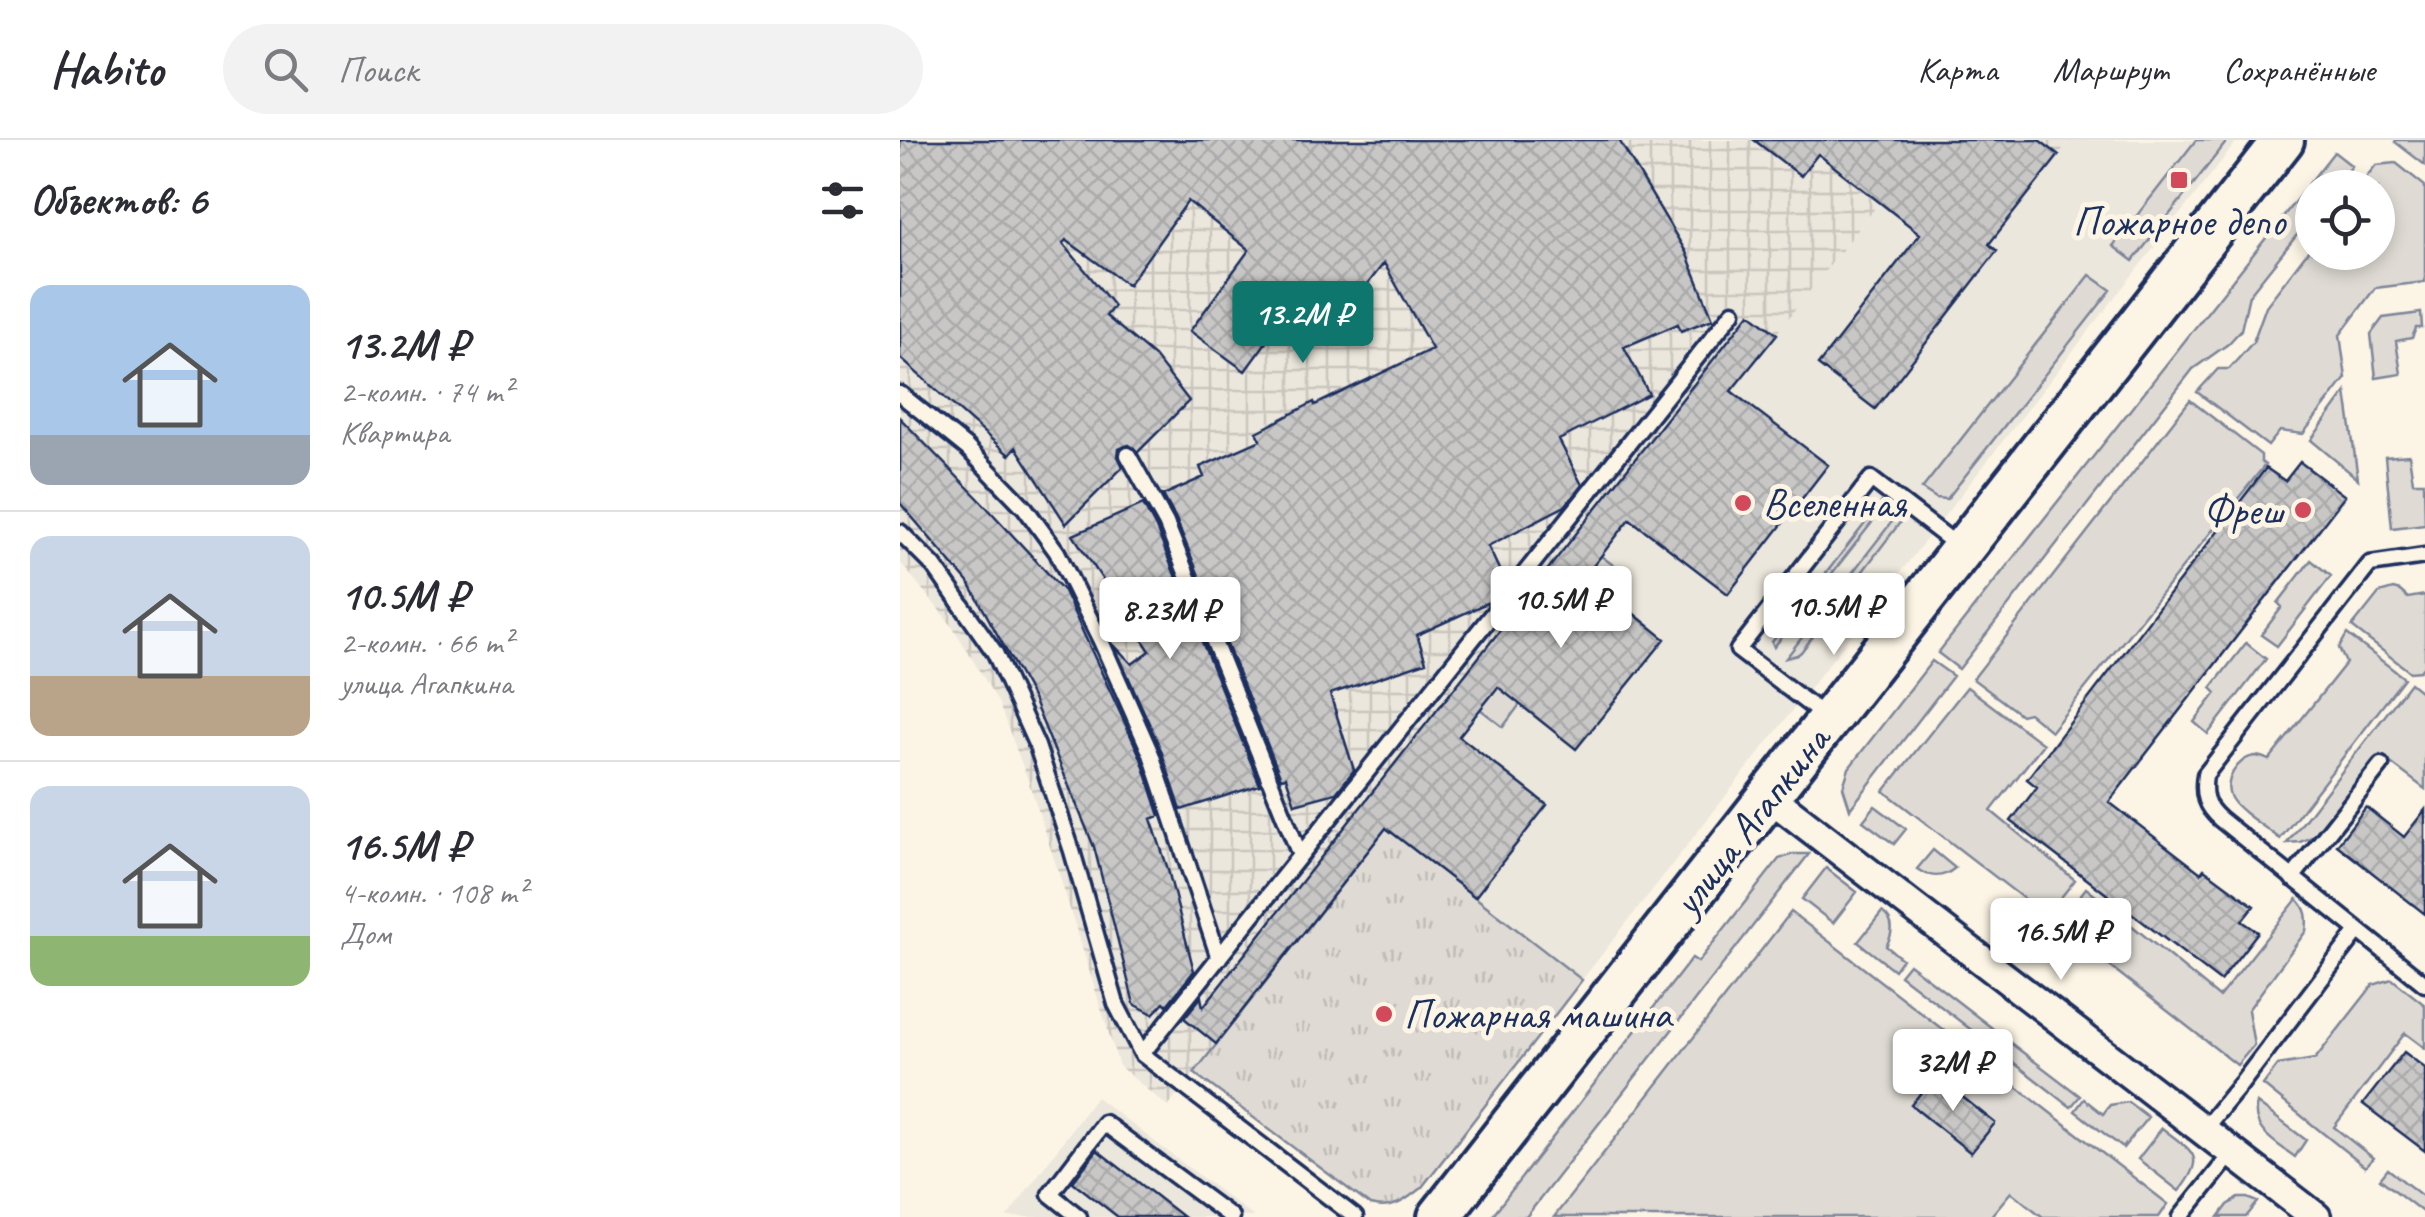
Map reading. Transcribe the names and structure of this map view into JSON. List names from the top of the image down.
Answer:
{
  "streets": {
    "main road": ["улица Агапкина"]
  },
  "places": {
    "transit": ["Пожарное депо"],
    "other": ["Вселенная", "Фреш", "Пожарная машина"]
  },
  "page": {
    "header": "Habito",
    "search": "Поиск",
    "nav": ["Карта", "Маршрут", "Сохранённые"],
    "heading": "Объектов: 6",
    "list": [
      {
        "name": "13.2M ₽",
        "note": "2-комн. · 74 m² · Квартира"
      },
      {
        "name": "10.5M ₽",
        "note": "2-комн. · 66 m² · улица Агапкина"
      },
      {
        "name": "16.5M ₽",
        "note": "4-комн. · 108 m² · Дом"
      }
    ],
    "price": [
      "13.2M ₽",
      "10.5M ₽",
      "10.5M ₽",
      "8.23M ₽",
      "16.5M ₽",
      "32M ₽"
    ]
  }
}
